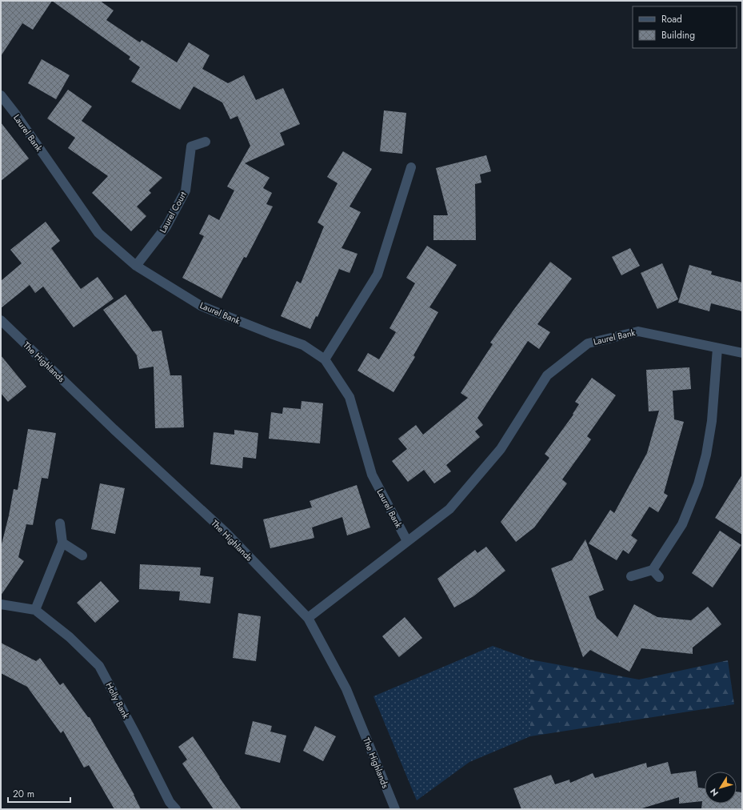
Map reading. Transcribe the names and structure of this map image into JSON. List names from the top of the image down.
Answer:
{
  "streets": {
    "street": [
      "Laurel Bank",
      "Laurel Court",
      "The Highlands",
      "Holly Bank"
    ]
  },
  "crossings": [
    ["Laurel Bank", "Laurel Court"],
    ["Laurel Bank", "The Highlands"]
  ],
  "legend": ["Road", "Building"],
  "scale_bar": "20 m",
  "north": "bottom left"
}
